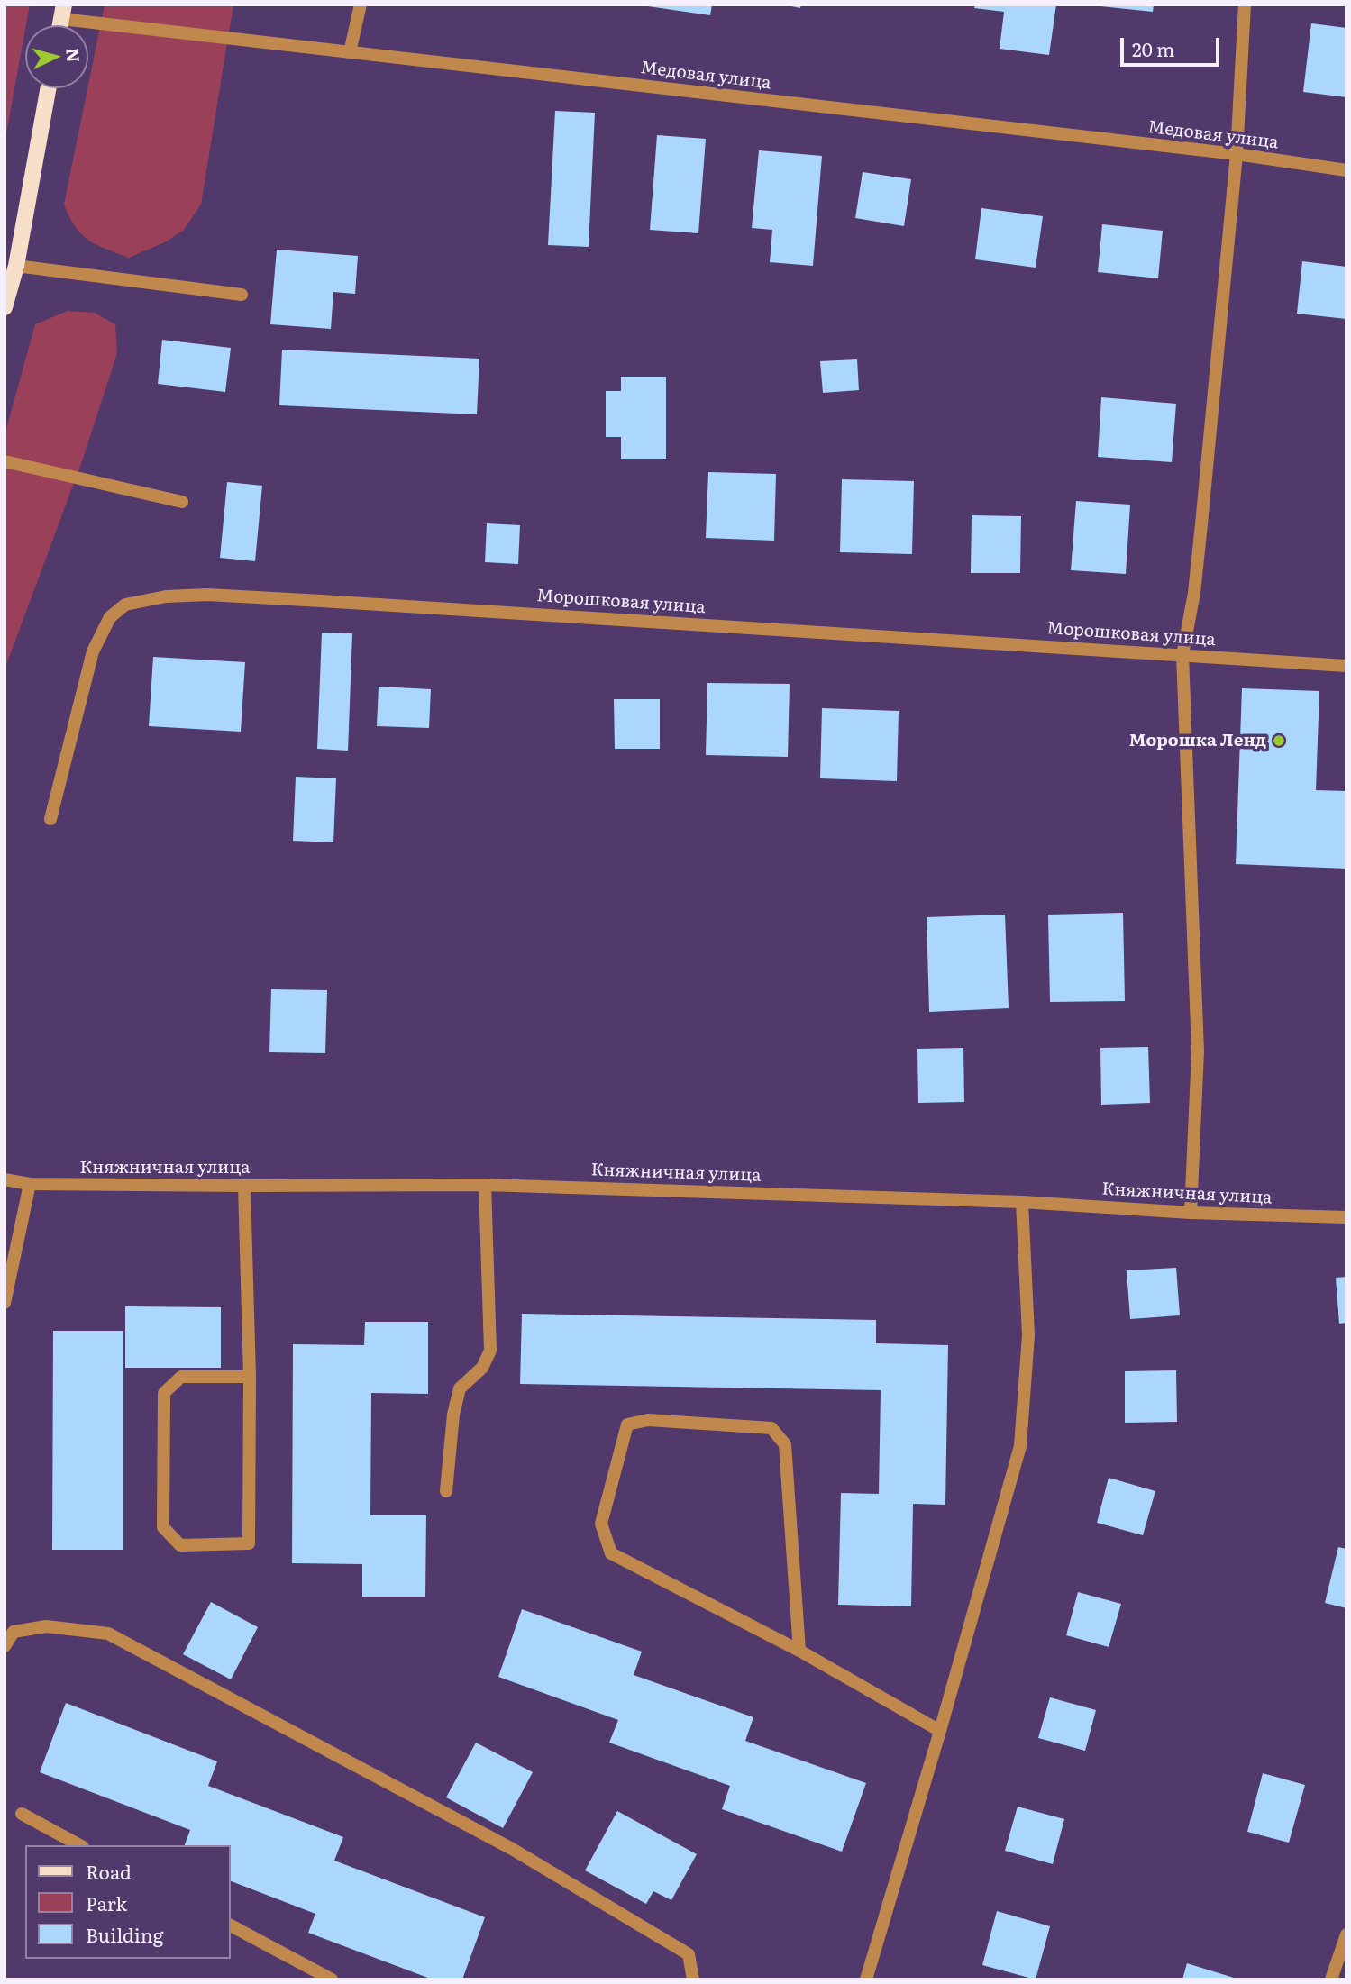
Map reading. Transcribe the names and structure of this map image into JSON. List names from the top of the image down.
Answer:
{
  "streets": {
    "street": ["Медовая улица", "Морошковая улица", "Княжничная улица"]
  },
  "places": ["Морошка Ленд"],
  "legend": ["Road", "Park", "Building"],
  "scale_bar": "20 m",
  "north": "right"
}
